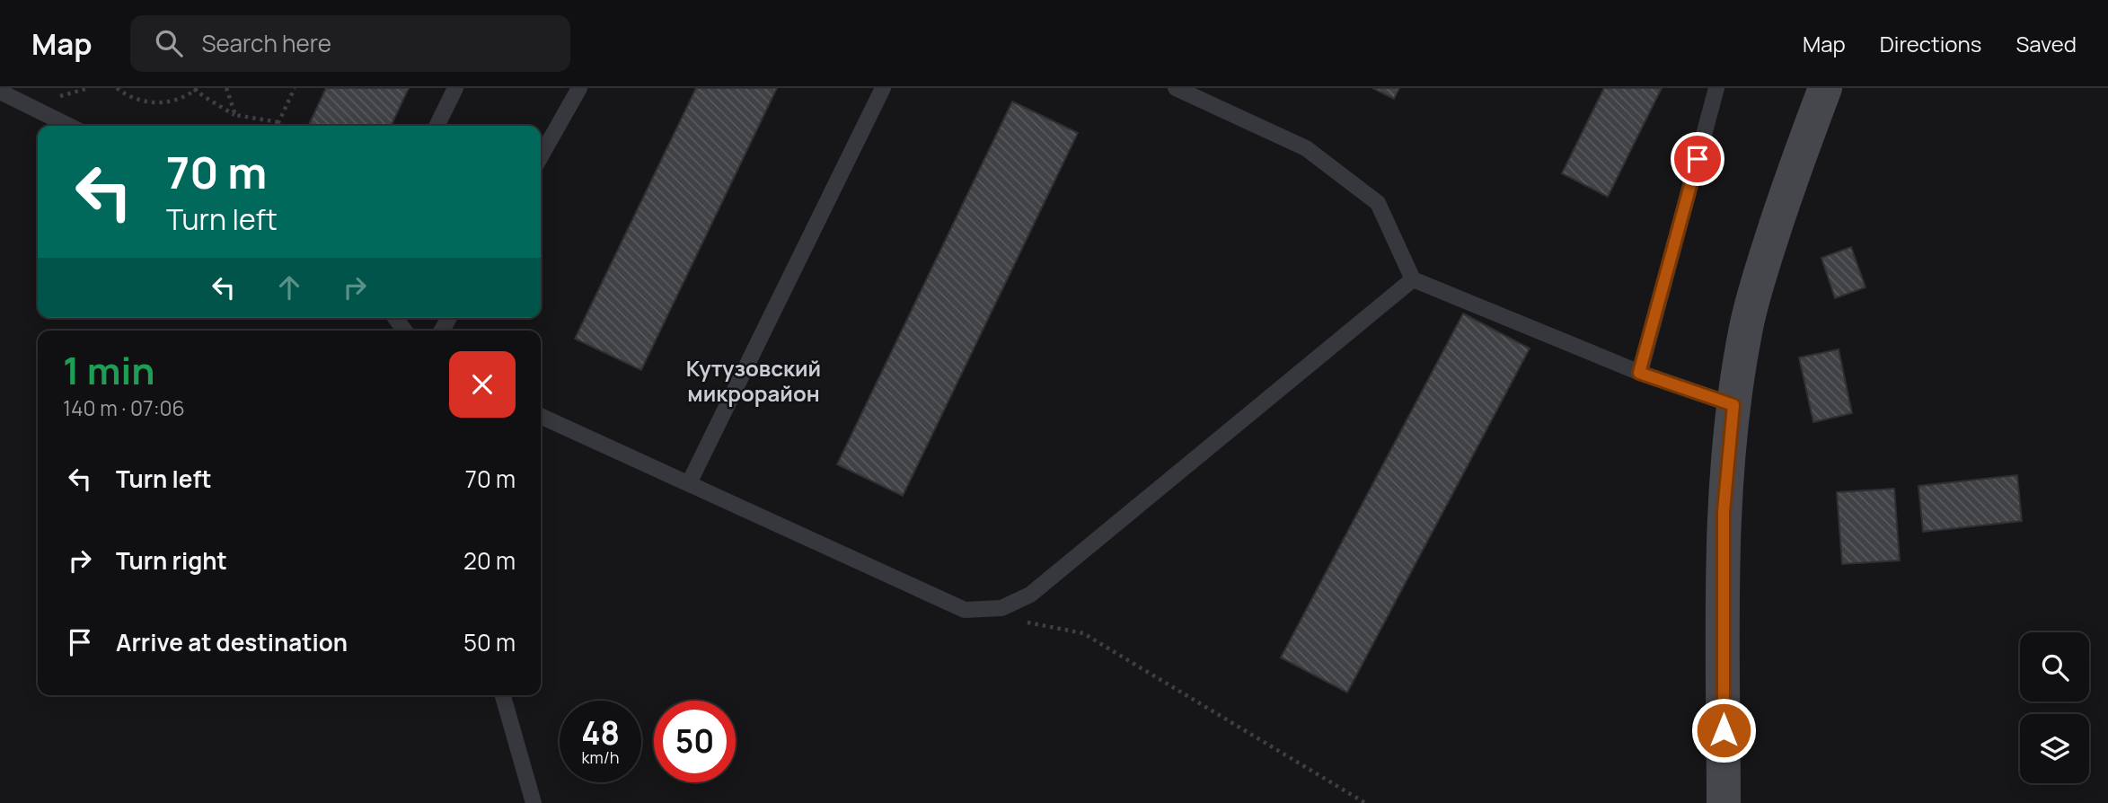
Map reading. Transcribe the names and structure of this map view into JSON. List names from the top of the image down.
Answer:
{
  "districts": ["Кутузовский микрорайон"],
  "page": {
    "header": "Map",
    "search": "Search here",
    "nav": ["Map", "Directions", "Saved"],
    "turn": ["70 m", "Turn left"],
    "heading": ["1 min", "140 m · 07:06"],
    "list": [
      {
        "name": "Turn left",
        "value": "70 m"
      },
      {
        "name": "Turn right",
        "value": "20 m"
      },
      {
        "name": "Arrive at destination",
        "value": "50 m"
      }
    ],
    "speed": "48 km/h",
    "limit": "50"
  }
}
